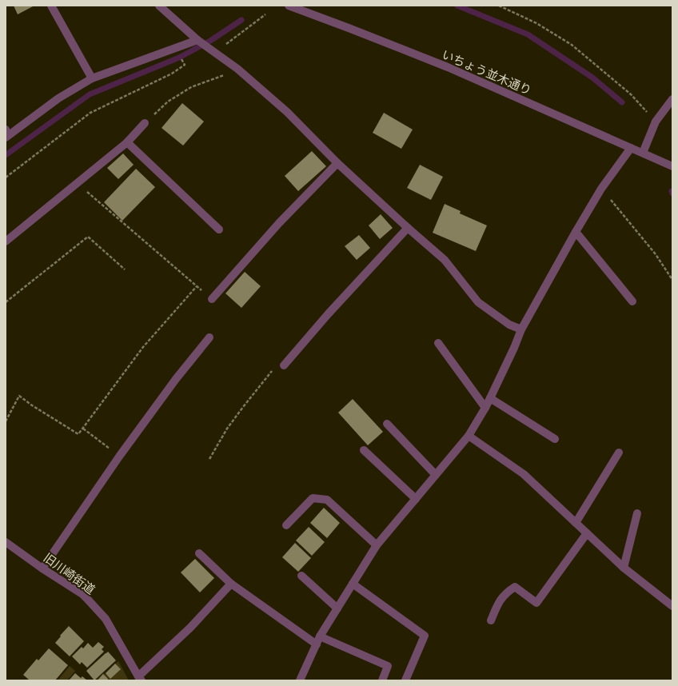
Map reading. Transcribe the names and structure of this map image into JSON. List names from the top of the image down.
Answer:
{
  "streets": {
    "street": ["いちょう並木通り", "旧川崎街道"]
  }
}
